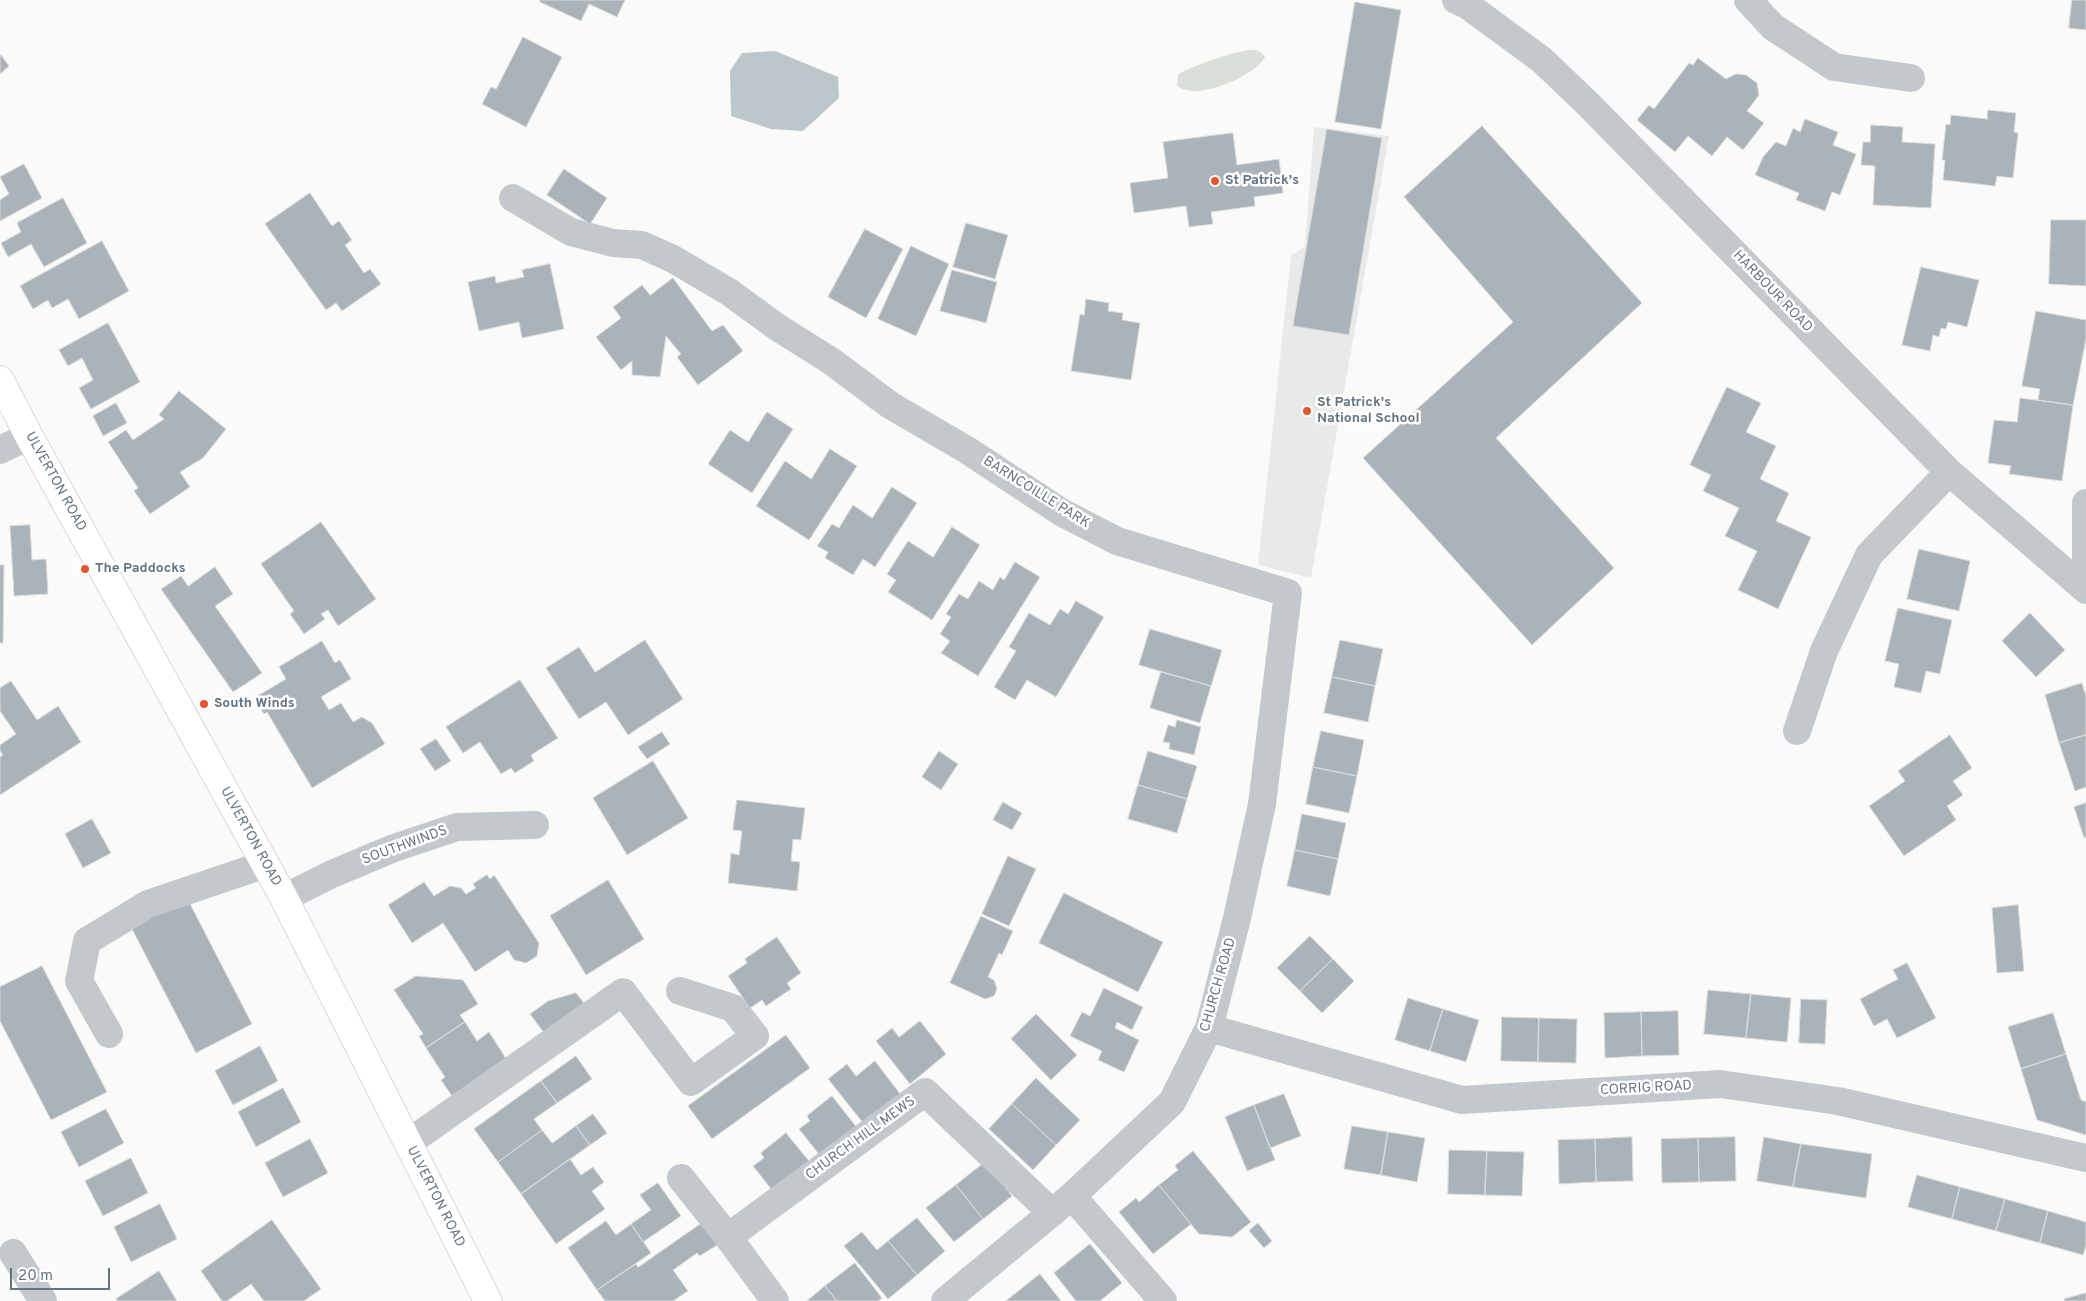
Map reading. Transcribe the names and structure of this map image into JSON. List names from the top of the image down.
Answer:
{
  "streets": {
    "main road": ["ULVERTON ROAD"],
    "street": [
      "HARBOUR ROAD",
      "BARNCOILLE PARK",
      "SOUTHWINDS",
      "CHURCH ROAD",
      "CORRIG ROAD",
      "CHURCH HILL MEWS"
    ]
  },
  "crossings": [
    ["ULVERTON ROAD", "SOUTHWINDS"],
    ["BARNCOILLE PARK", "CHURCH ROAD"],
    ["CHURCH ROAD", "CORRIG ROAD"],
    ["CHURCH ROAD", "CHURCH HILL MEWS"]
  ],
  "places": [
    "St Patrick's",
    "St Patrick's National School",
    "The Paddocks",
    "South Winds"
  ],
  "scale_bar": "20 m"
}
